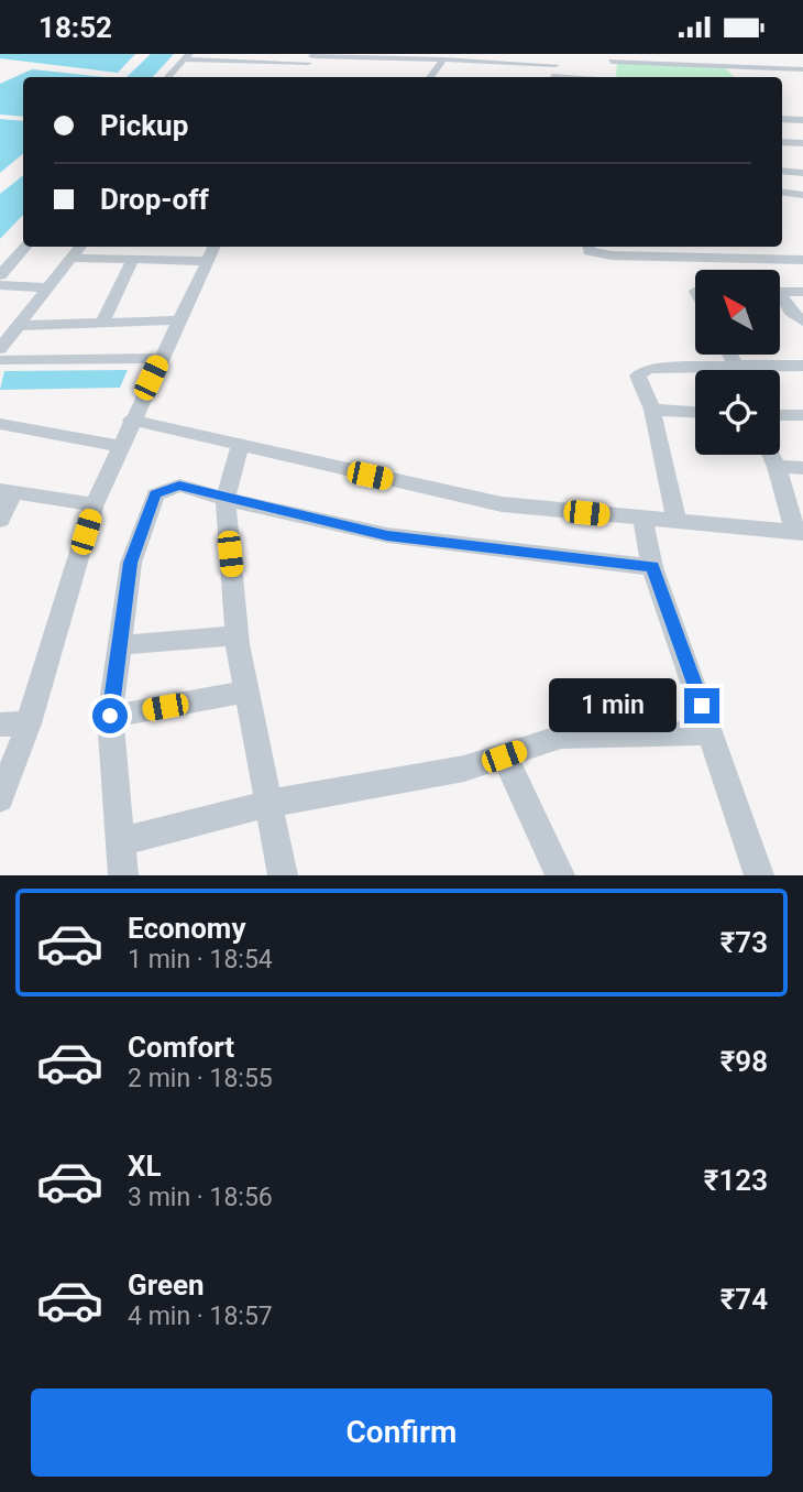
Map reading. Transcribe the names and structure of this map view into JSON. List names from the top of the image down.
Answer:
{
  "north": "top left",
  "page": {
    "status": "18:52",
    "banner": ["Pickup", "Drop-off"],
    "bubble": "1 min",
    "list": [
      {
        "name": "Economy",
        "note": "1 min · 18:54",
        "value": "₹73"
      },
      {
        "name": "Comfort",
        "note": "2 min · 18:55",
        "value": "₹98"
      },
      {
        "name": "XL",
        "note": "3 min · 18:56",
        "value": "₹123"
      },
      {
        "name": "Green",
        "note": "4 min · 18:57",
        "value": "₹74"
      }
    ],
    "buttons": "Confirm"
  }
}
